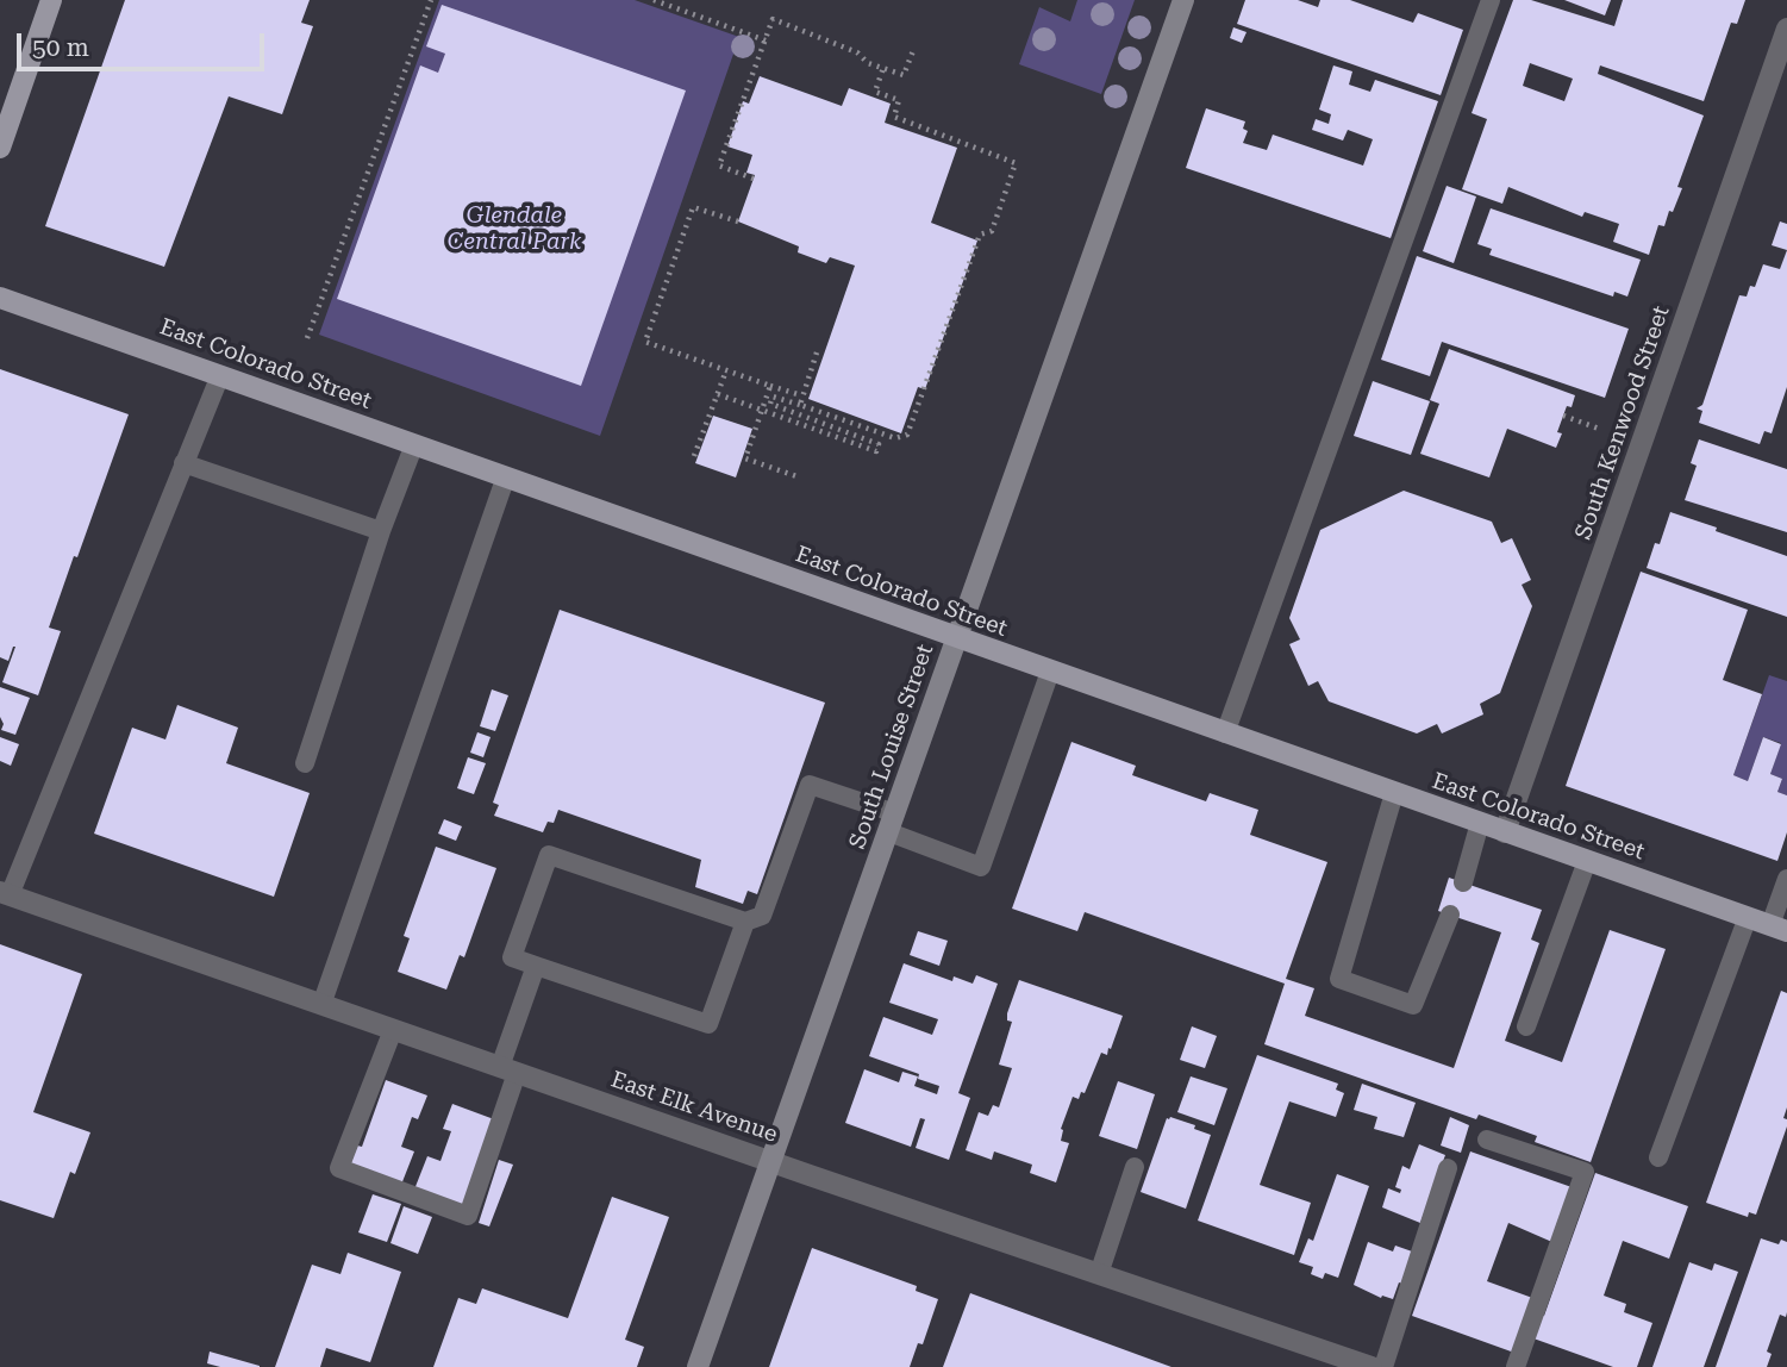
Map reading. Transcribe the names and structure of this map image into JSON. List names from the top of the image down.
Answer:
{
  "streets": {
    "main road": ["East Colorado Street"],
    "street": ["South Kenwood Street", "South Louise Street", "East Elk Avenue"]
  },
  "crossings": [
    ["East Colorado Street", "South Kenwood Street"],
    ["East Colorado Street", "South Louise Street"],
    ["South Louise Street", "East Elk Avenue"]
  ],
  "parks": ["Glendale Central Park"],
  "scale_bar": "50 m"
}
